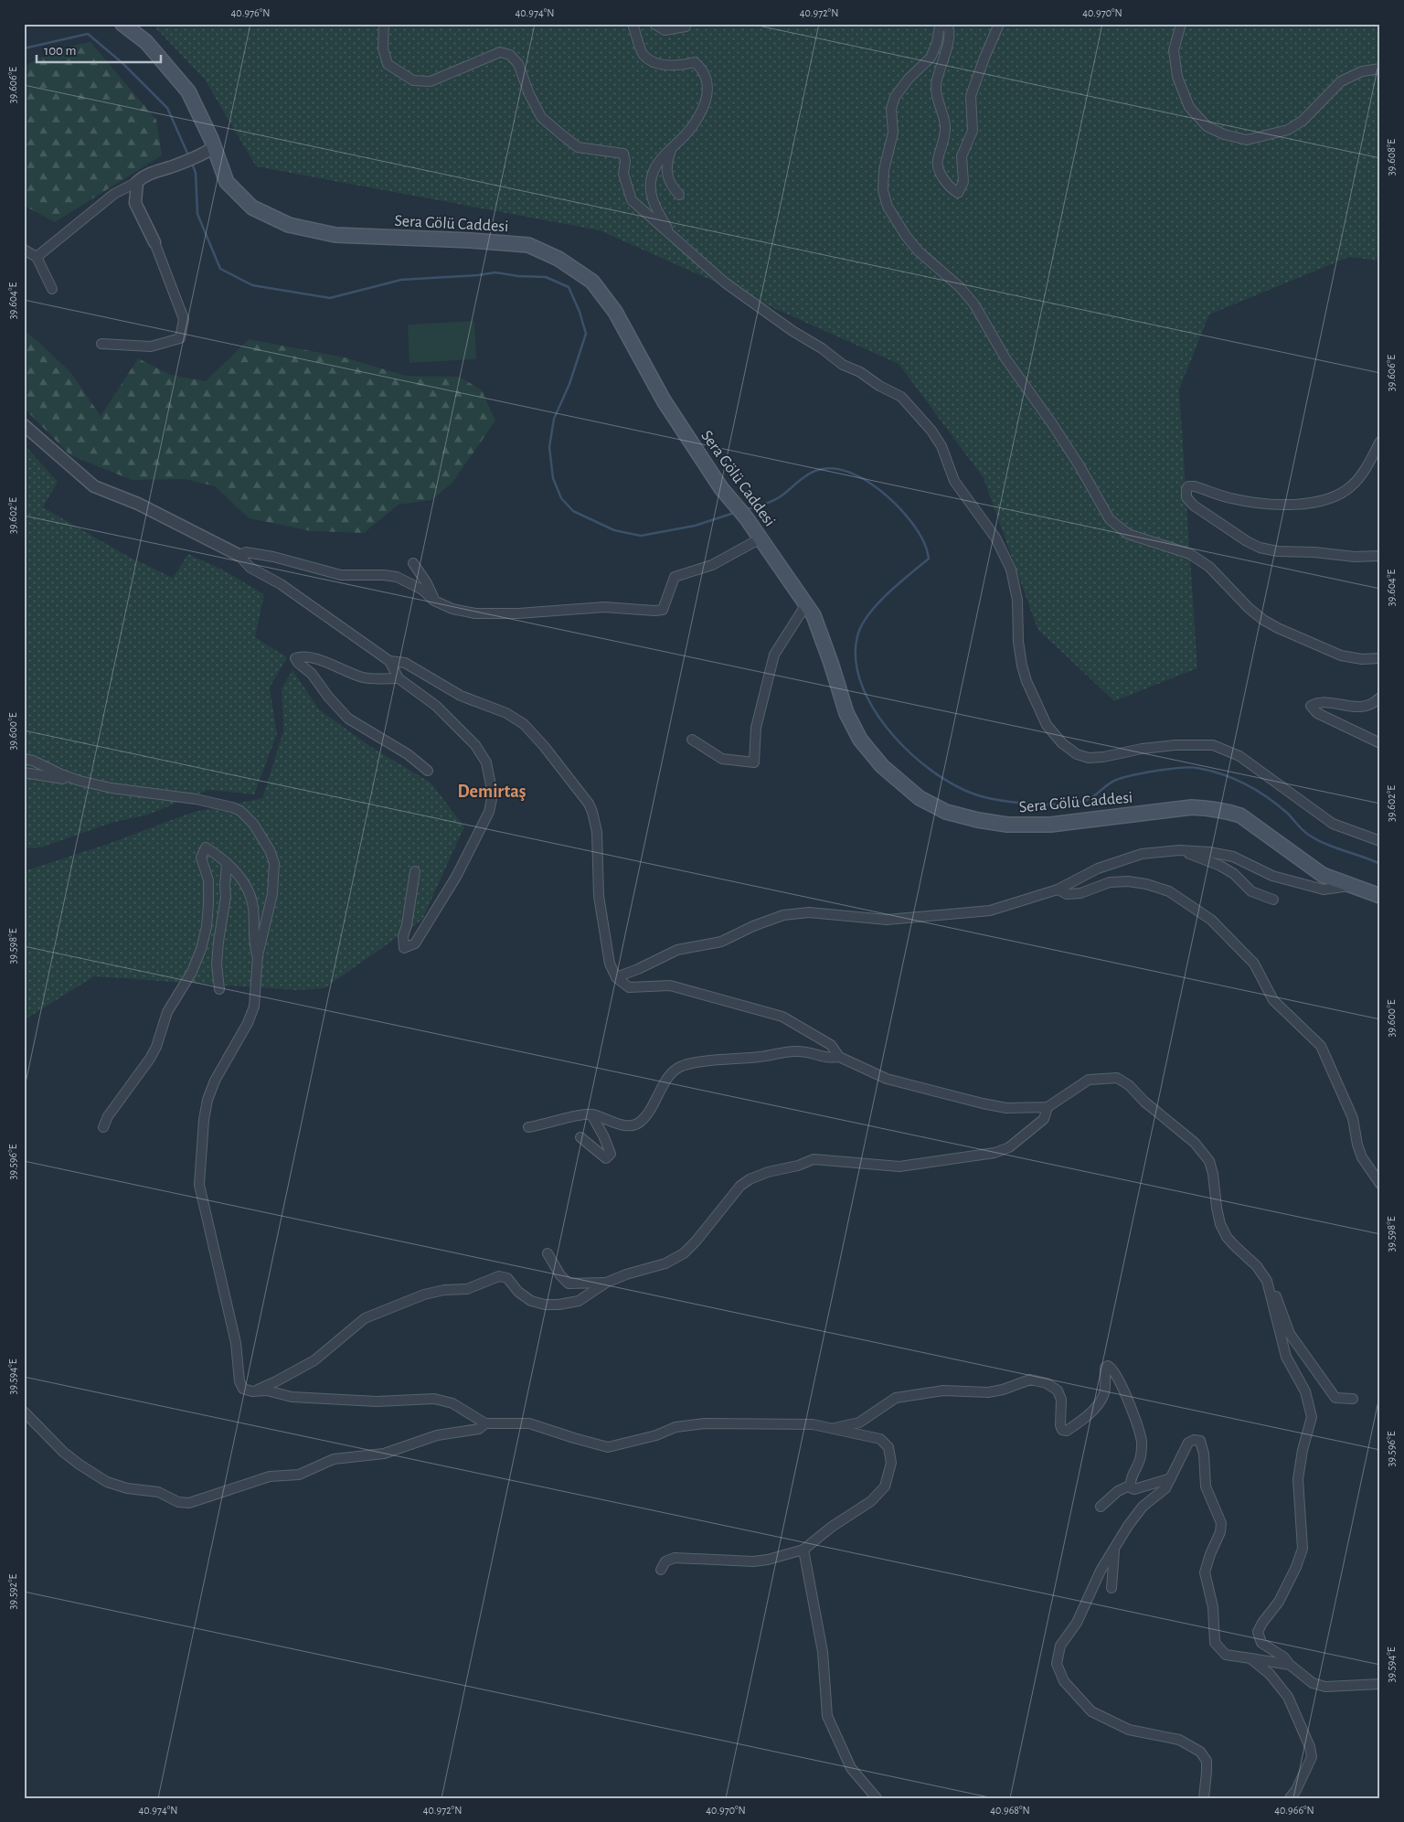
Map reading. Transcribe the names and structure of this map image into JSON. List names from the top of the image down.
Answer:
{
  "streets": {
    "main road": ["Sera Gölü Caddesi"]
  },
  "districts": ["Demirtaş"],
  "scale_bar": "100 m",
  "coordinates": [
    "40.976°N",
    "40.974°N",
    "40.972°N",
    "40.970°N",
    "39.606°E",
    "39.608°E",
    "39.604°E",
    "39.602°E",
    "39.600°E",
    "39.598°E",
    "39.596°E",
    "39.594°E",
    "39.592°E",
    "40.968°N",
    "40.966°N"
  ]
}
